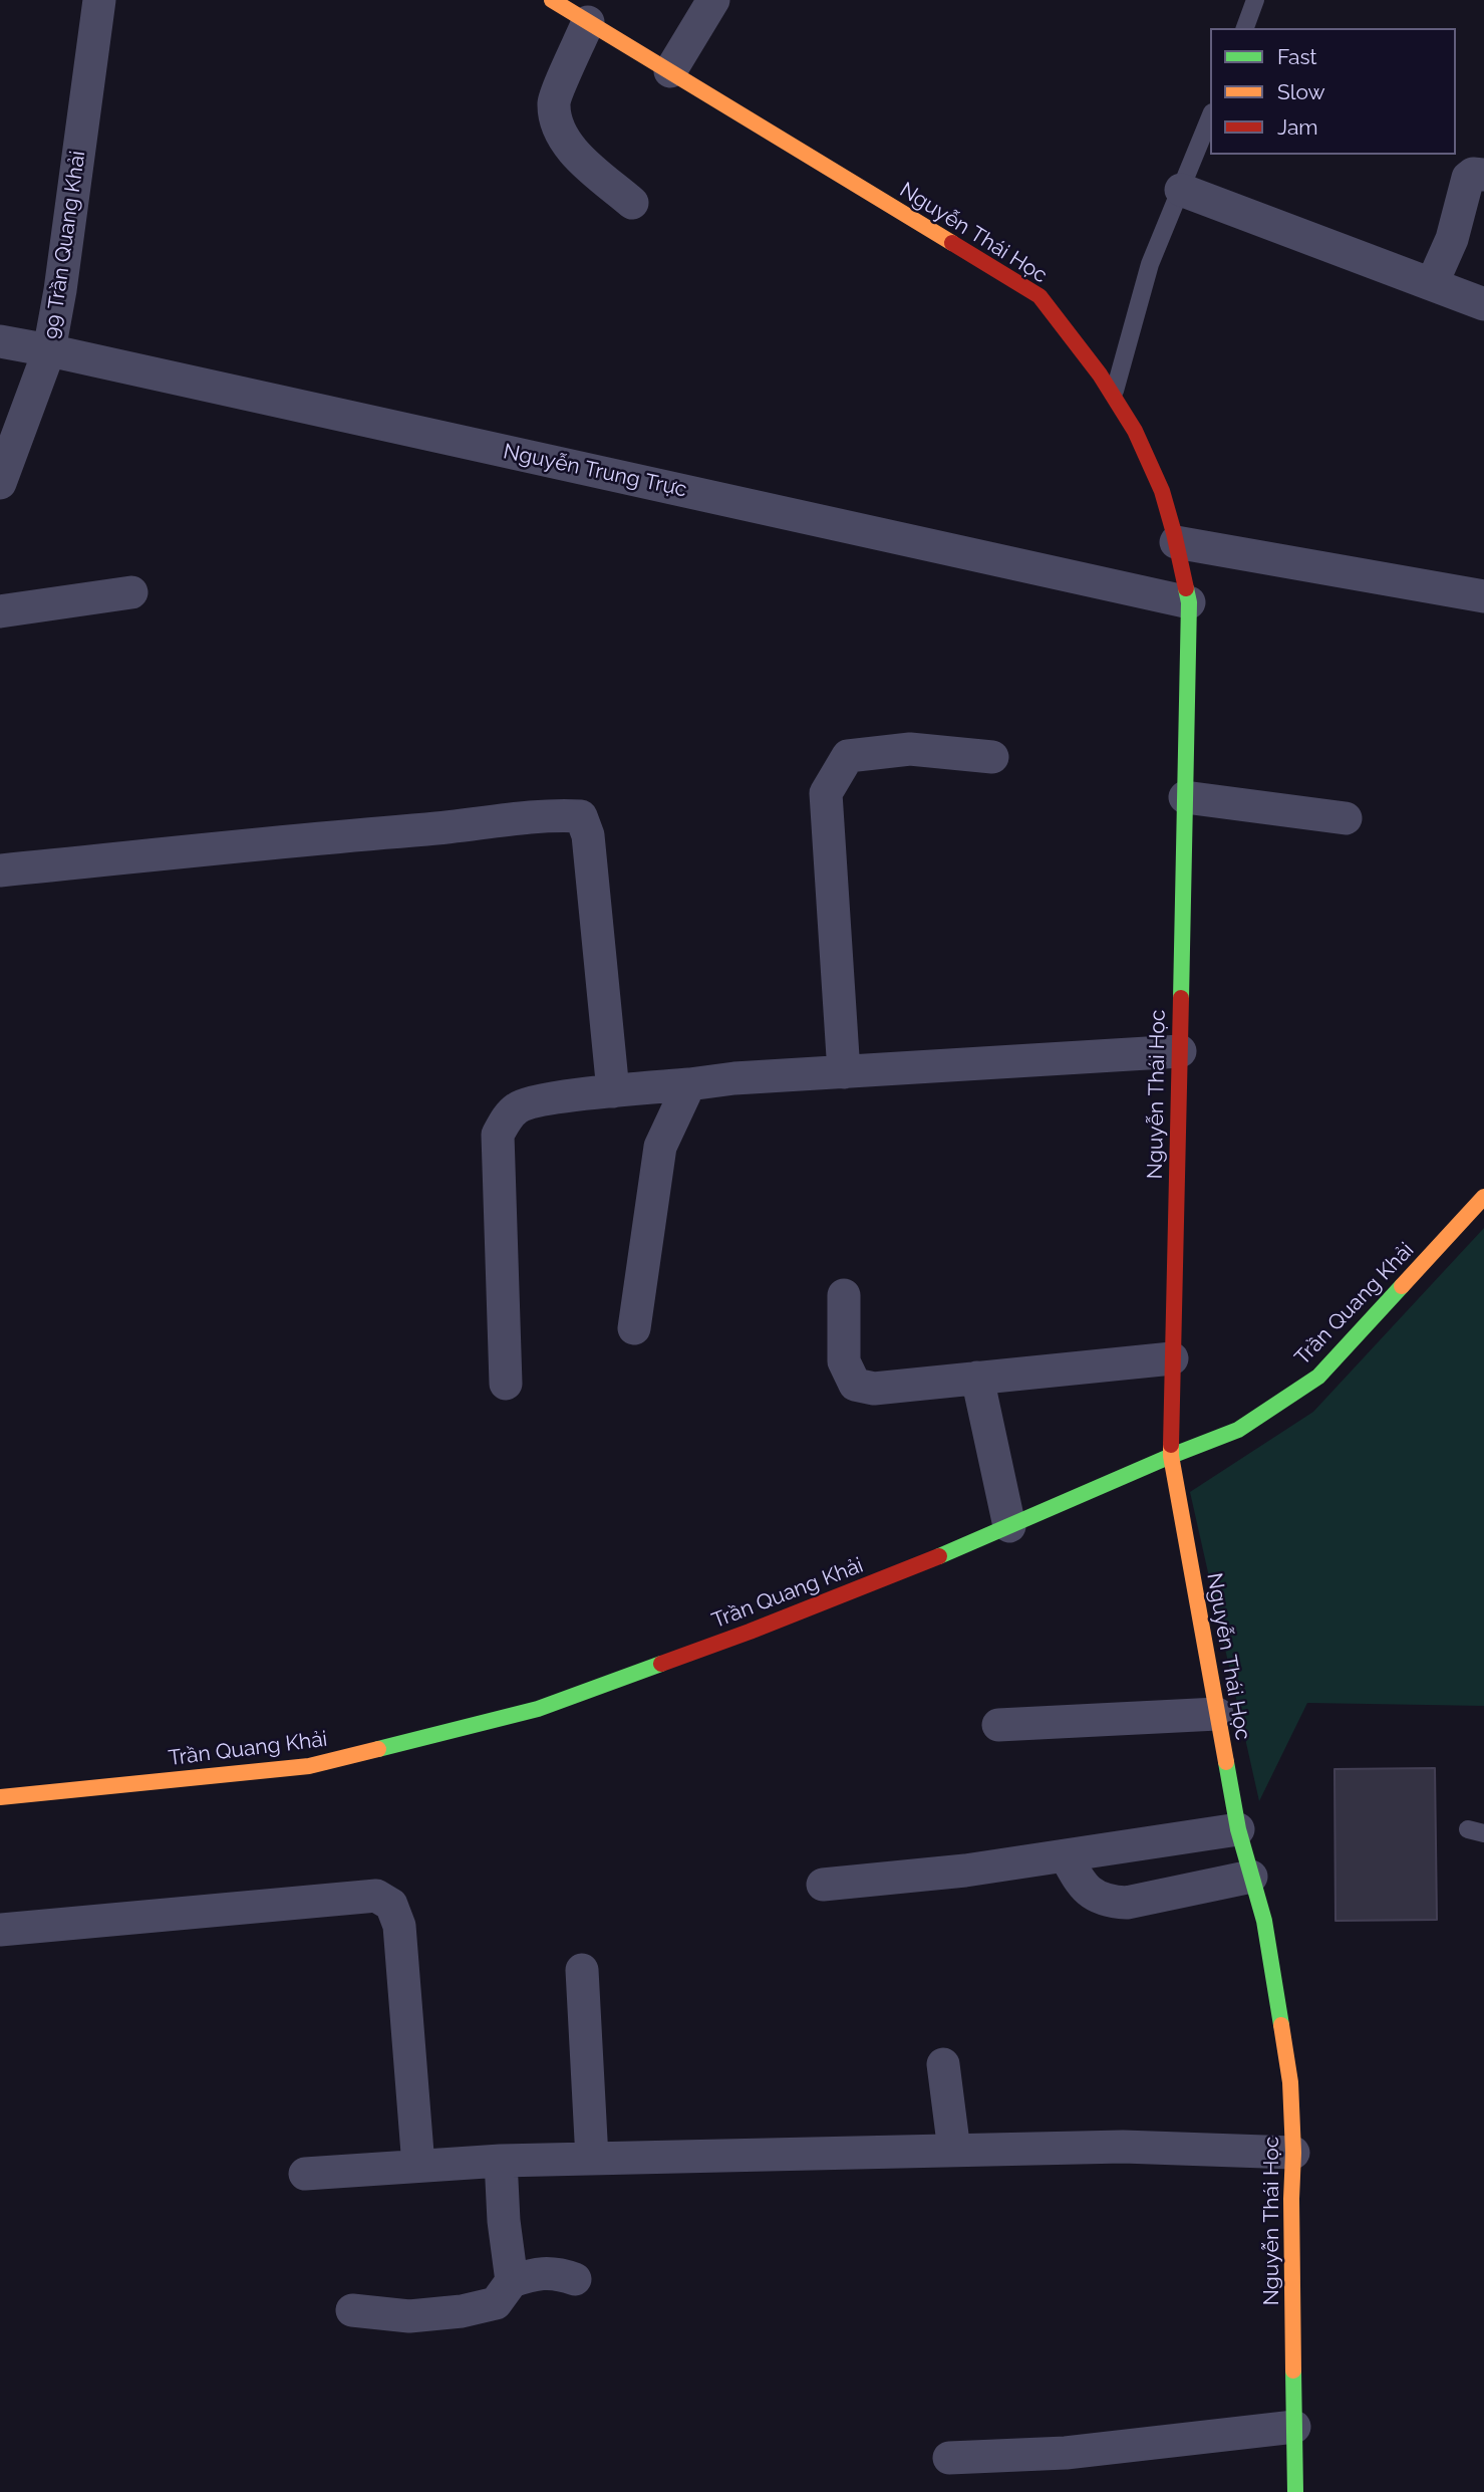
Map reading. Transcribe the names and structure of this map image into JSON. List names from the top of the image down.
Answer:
{
  "streets": {
    "street": [
      "Nguyễn Thái Học",
      "99 Trần Quang Khải",
      "Nguyễn Trung Trực",
      "Trần Quang Khải"
    ]
  },
  "crossings": [
    ["Nguyễn Thái Học", "Nguyễn Trung Trực"],
    ["Nguyễn Thái Học", "Trần Quang Khải"],
    ["99 Trần Quang Khải", "Nguyễn Trung Trực"]
  ],
  "legend": ["Fast", "Slow", "Jam"]
}
